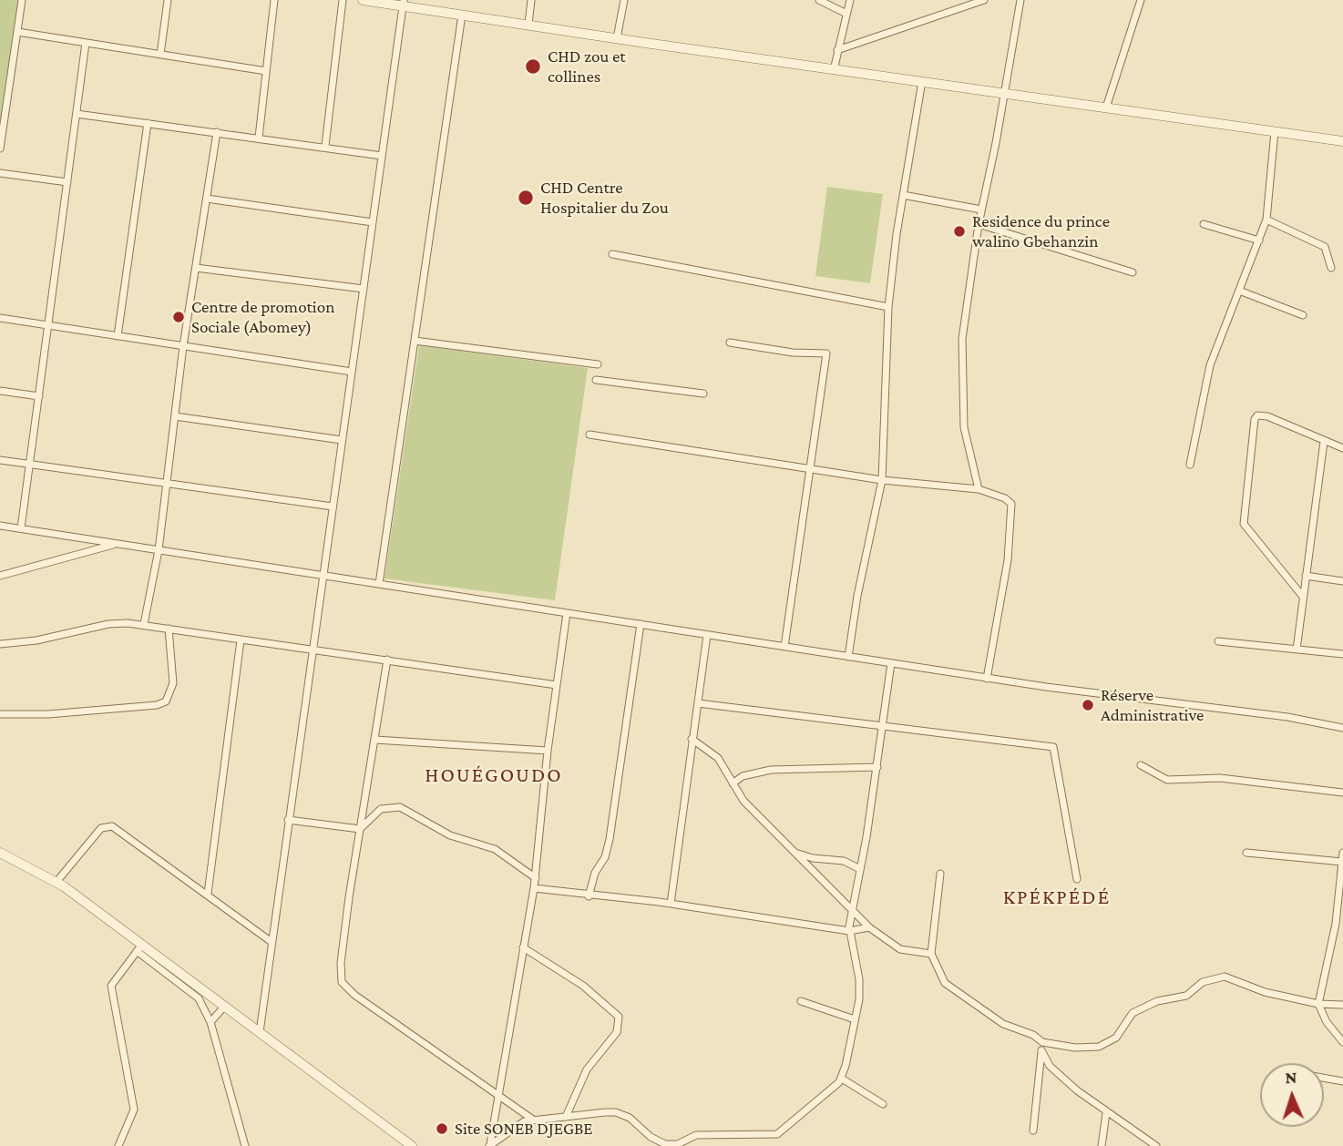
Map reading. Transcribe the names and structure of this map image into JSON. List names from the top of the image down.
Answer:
{
  "districts": ["HOUÉGOUDO", "KPÉKPÉDÉ"],
  "places": [
    "CHD zou et collines",
    "CHD Centre Hospitalier du Zou",
    "Residence du prince walino Gbehanzin",
    "Centre de promotion Sociale (Abomey)",
    "Réserve Administrative",
    "Site SONEB DJEGBE"
  ],
  "north": "top"
}
